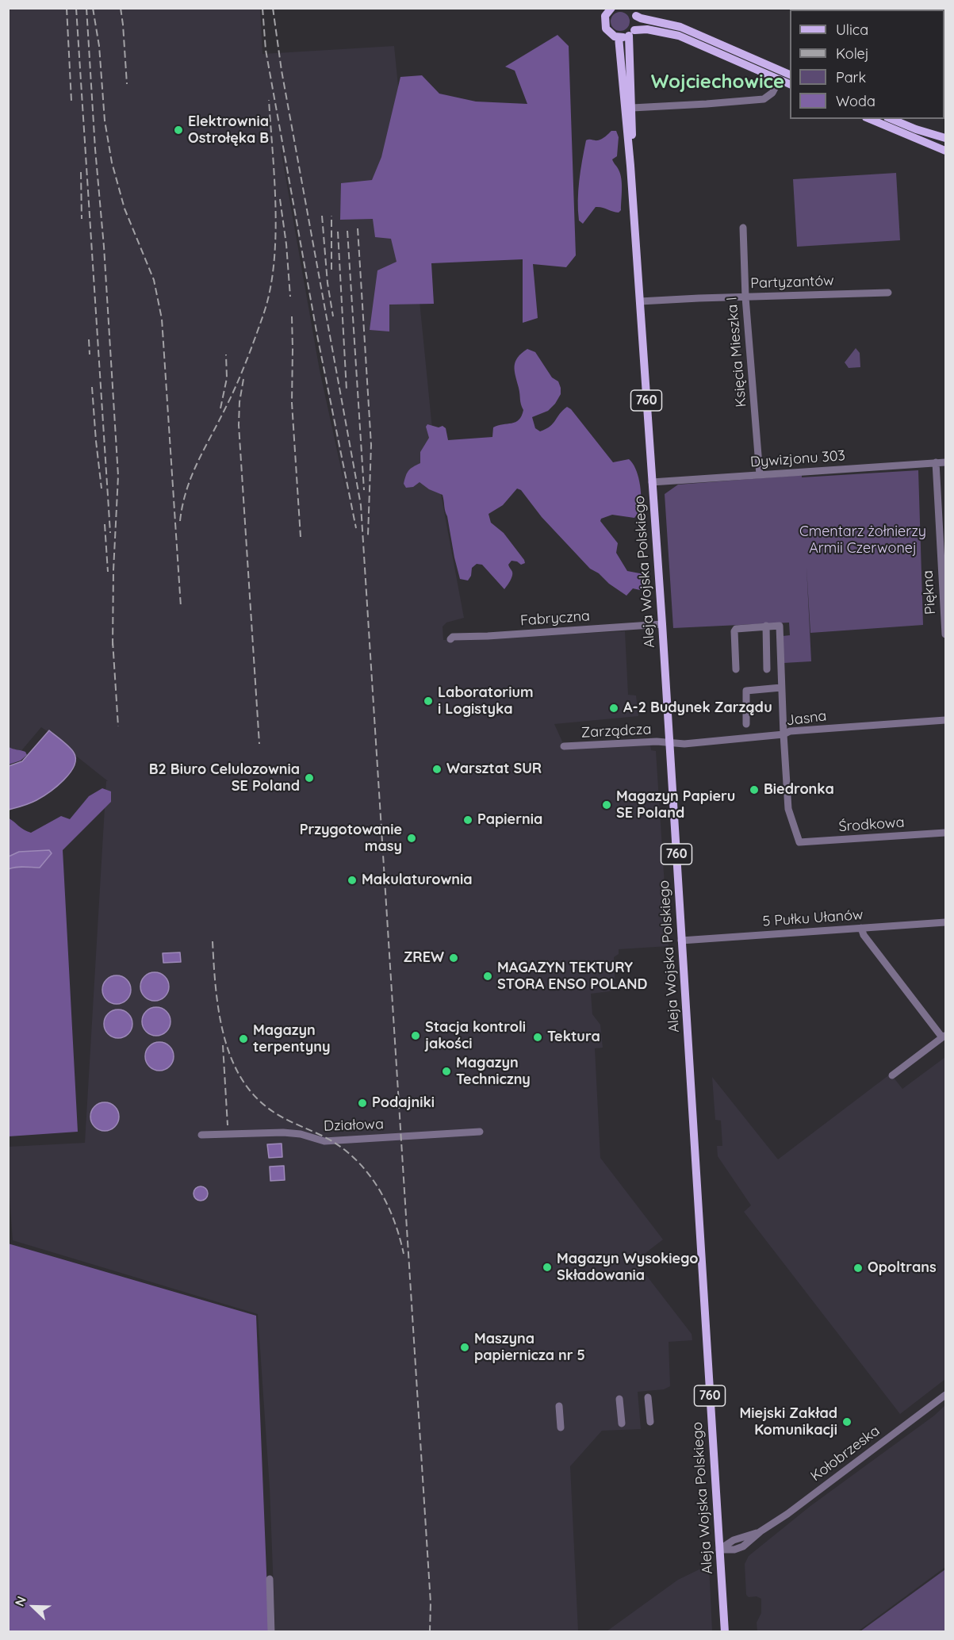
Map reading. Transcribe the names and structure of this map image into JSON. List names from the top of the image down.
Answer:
{
  "streets": {
    "main road": ["760", "Aleja Wojska Polskiego"],
    "street": [
      "Partyzantów",
      "Księcia Mieszka I",
      "Dywizjonu 303",
      "Piękna",
      "Fabryczna",
      "Jasna",
      "Zarządcza",
      "Środkowa",
      "5 Pułku Ułanów",
      "Działowa",
      "Kołobrzeska"
    ]
  },
  "crossings": [
    ["Partyzantów", "Księcia Mieszka I"],
    ["Partyzantów", "Aleja Wojska Polskiego"],
    ["Księcia Mieszka I", "Dywizjonu 303"],
    ["760", "Aleja Wojska Polskiego"],
    ["Dywizjonu 303", "Aleja Wojska Polskiego"],
    ["Dywizjonu 303", "Piękna"],
    ["Aleja Wojska Polskiego", "Fabryczna"],
    ["Aleja Wojska Polskiego", "Jasna"],
    ["Aleja Wojska Polskiego", "Zarządcza"],
    ["Aleja Wojska Polskiego", "5 Pułku Ułanów"],
    ["Aleja Wojska Polskiego", "Kołobrzeska"],
    ["Jasna", "Zarządcza"],
    ["Jasna", "Środkowa"]
  ],
  "districts": ["Wojciechowice"],
  "parks": ["Cmentarz żołnierzy Armii Czerwonej"],
  "places": [
    "Elektrownia Ostrołęka B",
    "Laboratorium i Logistyka",
    "A-2 Budynek Zarządu",
    "Warsztat SUR",
    "B2 Biuro Celulozownia SE Poland",
    "Biedronka",
    "Magazyn Papieru SE Poland",
    "Papiernia",
    "Przygotowanie masy",
    "Makulaturownia",
    "ZREW",
    "MAGAZYN TEKTURY STORA ENSO POLAND",
    "Stacja kontroli jakości",
    "Tektura",
    "Magazyn terpentyny",
    "Magazyn Techniczny",
    "Podajniki",
    "Magazyn Wysokiego Składowania",
    "Opoltrans",
    "Maszyna papiernicza nr 5",
    "Miejski Zakład Komunikacji"
  ],
  "legend": [
    "Ulica",
    "Kolej",
    "Park",
    "Woda"
  ],
  "north": "top left"
}
